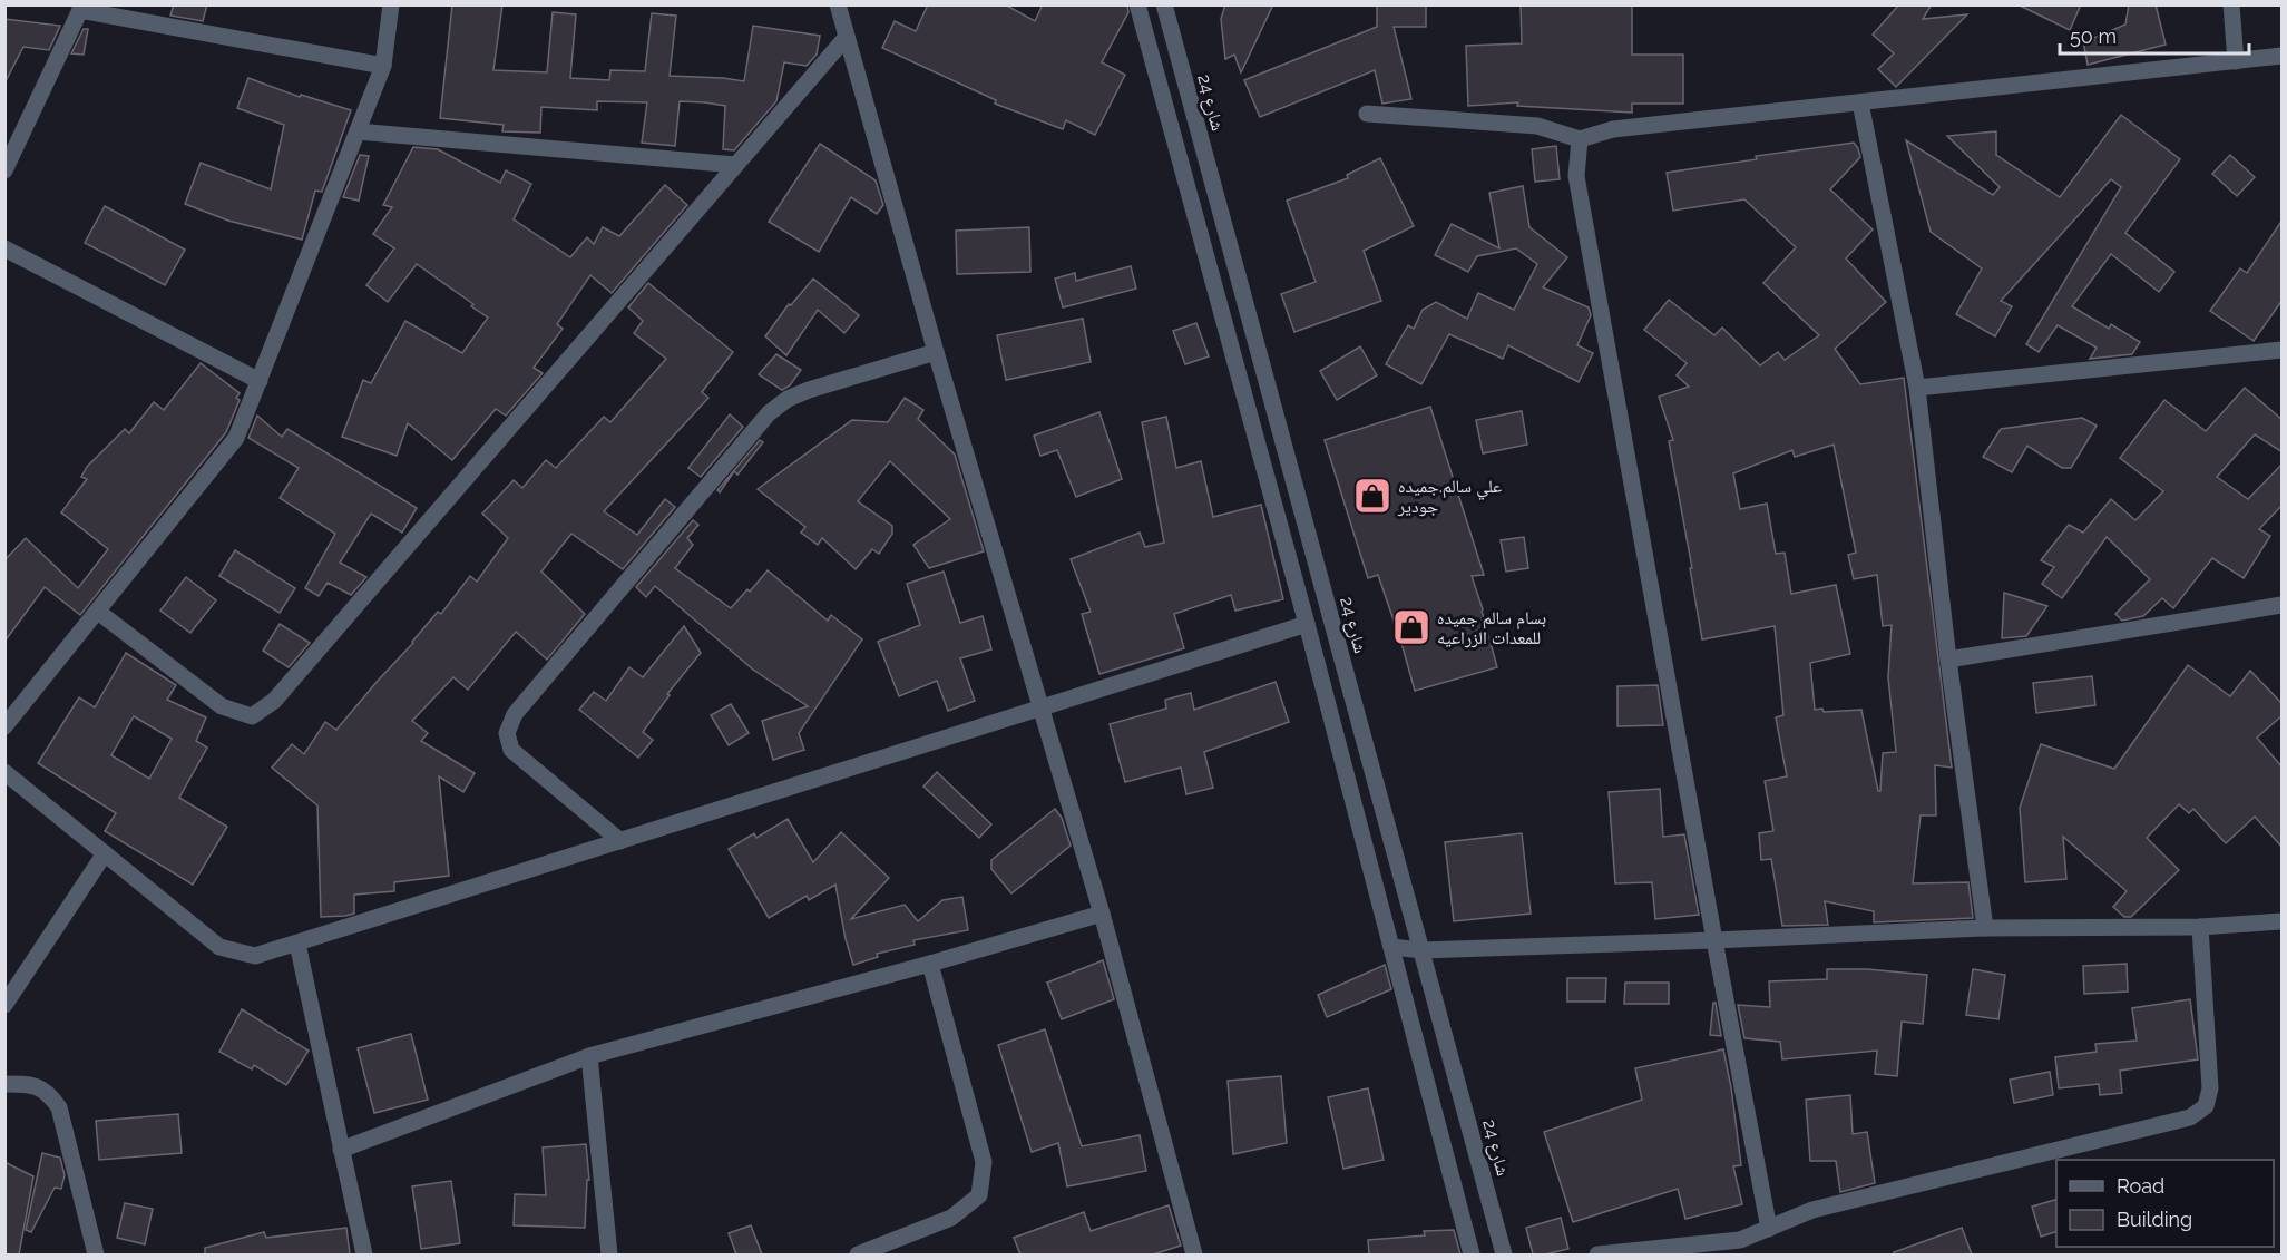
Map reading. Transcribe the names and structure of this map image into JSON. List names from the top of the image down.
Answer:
{
  "streets": {
    "street": ["شارع 24"]
  },
  "places": {
    "shop": ["علي سالم.جميده جودير", "بسام سالم جميده للمعدات الزراعيه"]
  },
  "legend": ["Road", "Building"],
  "scale_bar": "50 m"
}
